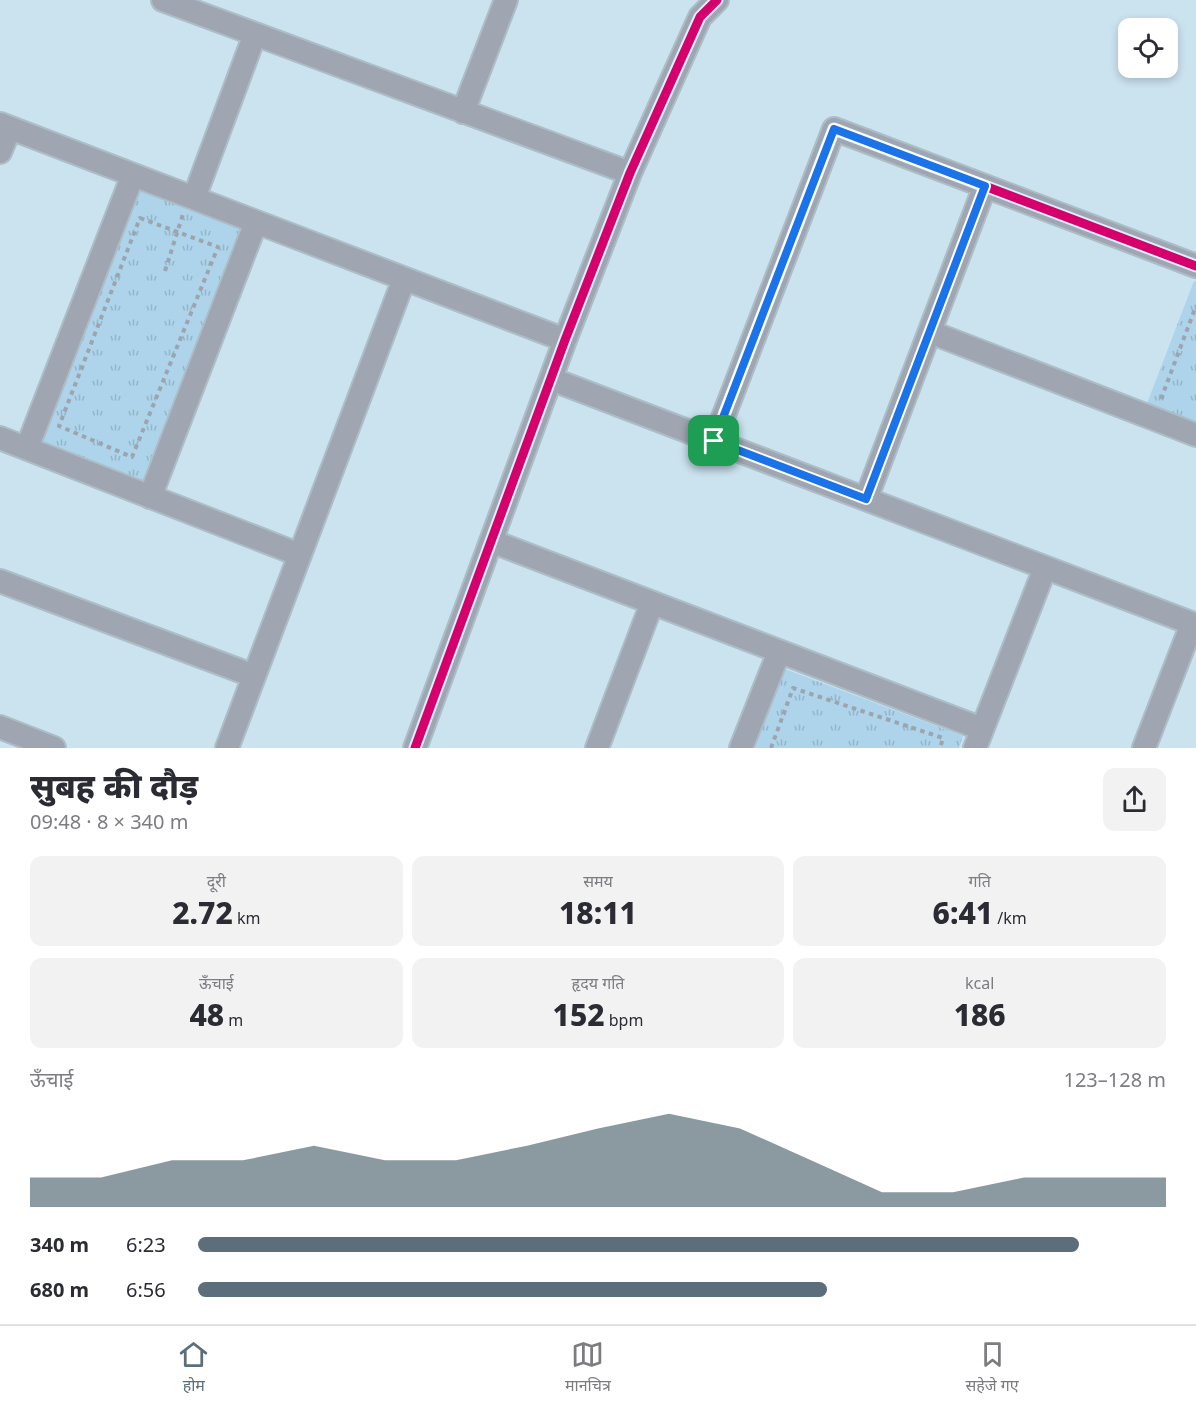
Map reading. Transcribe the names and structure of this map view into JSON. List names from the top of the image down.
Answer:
{
  "page": {
    "heading": ["सुबह की दौड़", "09:48 · 8 × 340 m"],
    "stats": [
      ["दूरी", "2.72 km"],
      ["समय", "18:11"],
      ["गति", "6:41 /km"],
      ["ऊँचाई", "48 m"],
      ["हृदय गति", "152 bpm"],
      ["kcal", "186"]
    ],
    "chart": ["ऊँचाई", "123–128 m"],
    "list": [
      {
        "name": "340 m",
        "note": "6:23"
      },
      {
        "name": "680 m",
        "note": "6:56"
      }
    ],
    "tabs": ["होम", "मानचित्र", "सहेजे गए"]
  }
}
